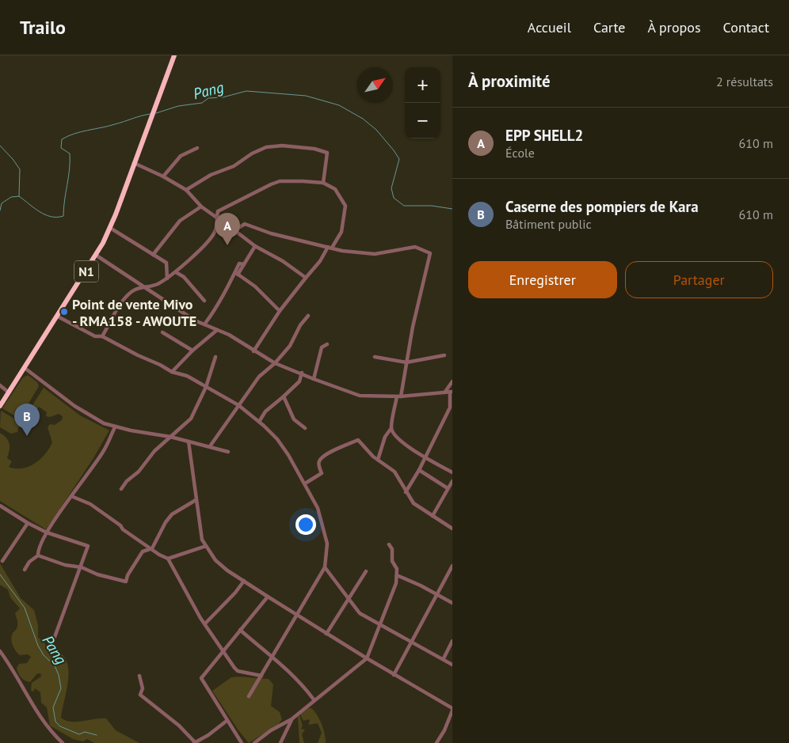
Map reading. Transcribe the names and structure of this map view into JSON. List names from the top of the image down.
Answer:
{
  "streets": {
    "highway": ["N1"]
  },
  "water": ["Pang"],
  "places": ["Point de vente Mivo - RMA158 - AWOUTE"],
  "north": "top right",
  "page": {
    "header": "Trailo",
    "nav": [
      "Accueil",
      "Carte",
      "À propos",
      "Contact"
    ],
    "heading": ["À proximité", "2 résultats"],
    "map_buttons": ["+", "−"],
    "list": [
      {
        "mark": "A",
        "name": "EPP SHELL2",
        "note": "École",
        "value": "610 m"
      },
      {
        "mark": "B",
        "name": "Caserne des pompiers de Kara",
        "note": "Bâtiment public",
        "value": "610 m"
      }
    ],
    "pins": ["A", "B"],
    "buttons": ["Enregistrer", "Partager"]
  }
}
